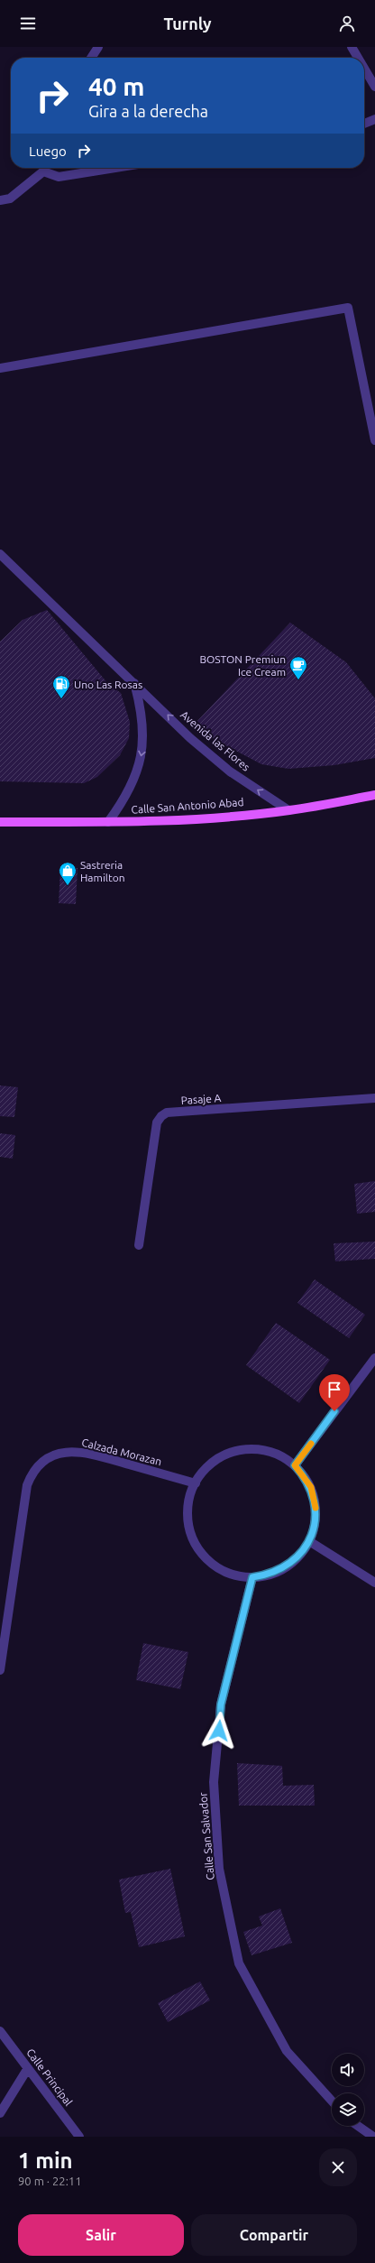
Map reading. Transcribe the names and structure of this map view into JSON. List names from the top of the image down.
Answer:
{
  "streets": {
    "main road": ["Calle San Antonio Abad"],
    "street": [
      "Avenida las Flores",
      "Pasaje A",
      "Calzada Morazan",
      "Calle San Salvador",
      "Calle Principal"
    ]
  },
  "crossings": [
    ["Avenida las Flores", "Calle San Antonio Abad"],
    ["Calzada Morazan", "Calle San Salvador"]
  ],
  "one_way": ["Avenida las Flores"],
  "places": {
    "cafe": ["BOSTON Premiun Ice Cream"],
    "fuel station": ["Uno Las Rosas"],
    "shop": ["Sastreria Hamilton"]
  },
  "page": {
    "header": "Turnly",
    "turn": ["40 m", "Gira a la derecha"],
    "then": "Luego",
    "heading": ["1 min", "90 m · 22:11"],
    "buttons": ["Salir", "Compartir"]
  }
}
